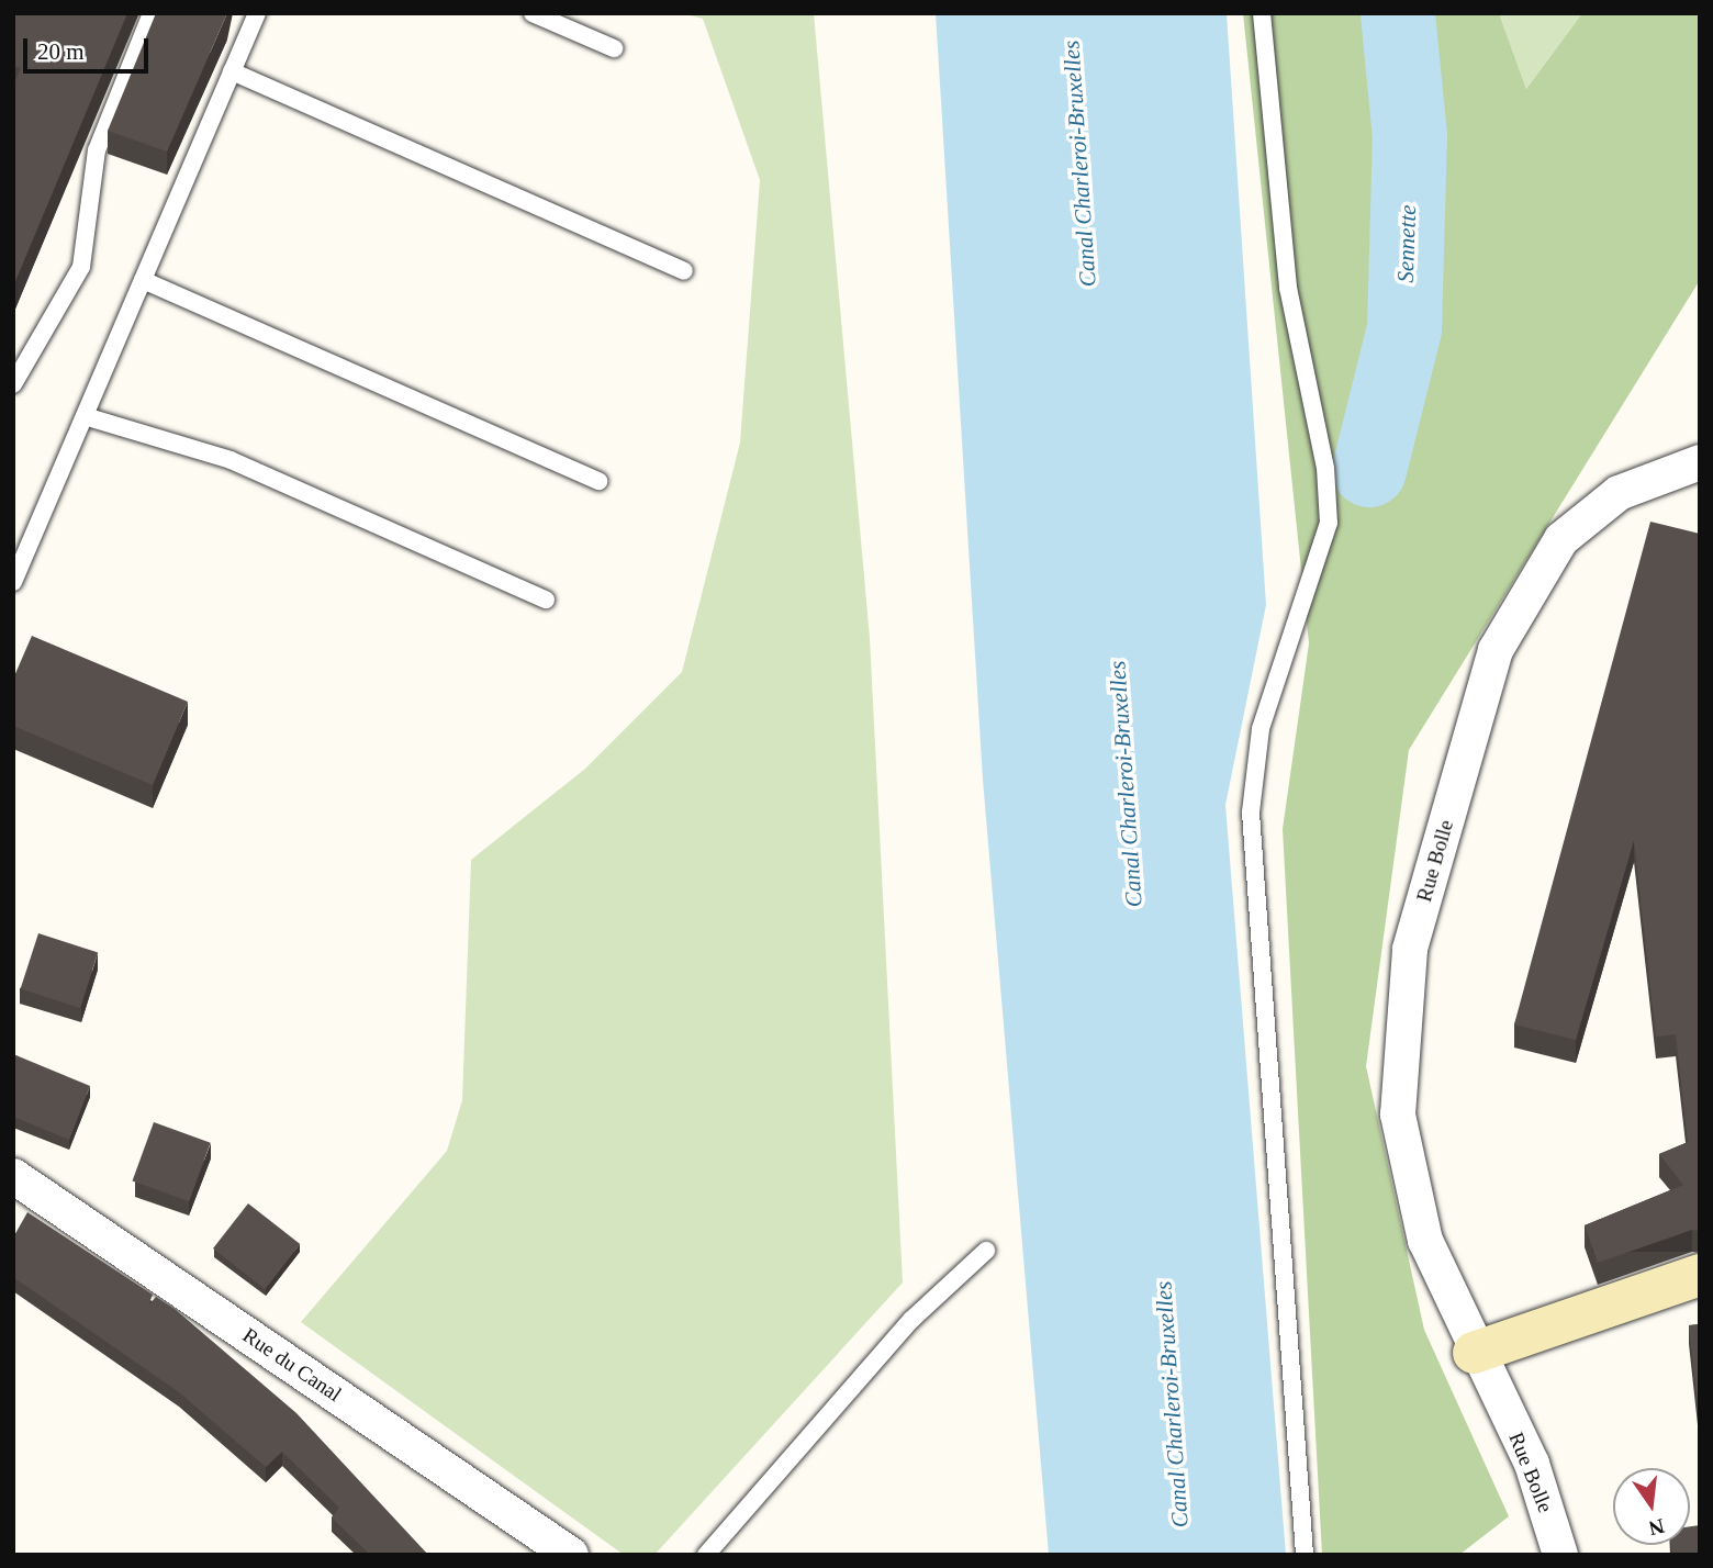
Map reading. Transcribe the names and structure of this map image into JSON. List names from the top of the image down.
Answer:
{
  "streets": {
    "street": ["Rue Bolle", "Rue du Canal"]
  },
  "water": ["Canal Charleroi-Bruxelles", "Sennette"],
  "scale_bar": "20 m",
  "north": "bottom"
}
